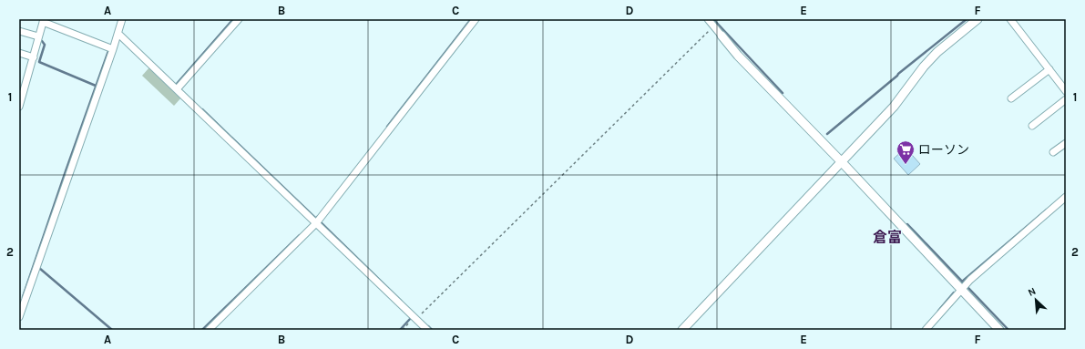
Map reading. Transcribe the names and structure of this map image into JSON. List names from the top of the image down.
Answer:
{
  "districts": ["倉富"],
  "places": {
    "supermarket": ["ローソン"]
  },
  "north": "top left",
  "grid": {
    "columns": [
      "A",
      "B",
      "C",
      "D",
      "E",
      "F"
    ],
    "rows": ["1", "2"]
  }
}
